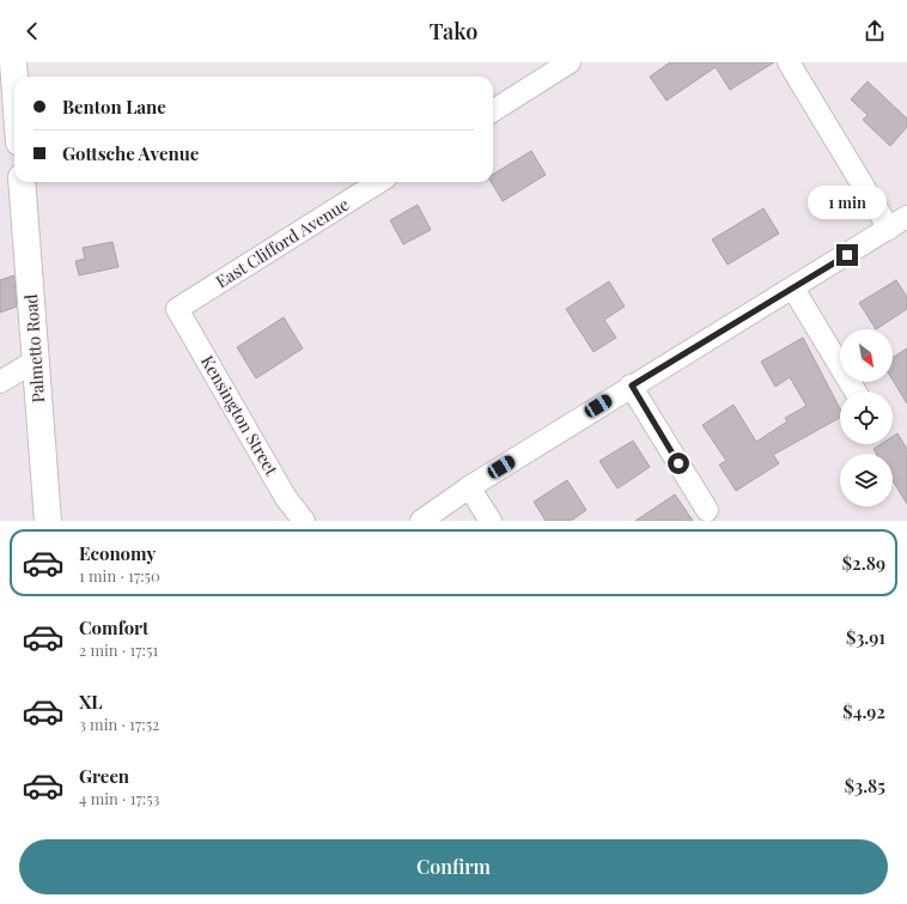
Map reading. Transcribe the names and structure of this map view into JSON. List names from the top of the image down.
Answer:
{
  "streets": {
    "street": ["East Clifford Avenue", "Palmetto Road", "Kensington Street"]
  },
  "crossings": [
    ["East Clifford Avenue", "Kensington Street"]
  ],
  "north": "bottom right",
  "page": {
    "header": "Tako",
    "banner": ["Benton Lane", "Gottsche Avenue"],
    "bubble": "1 min",
    "list": [
      {
        "name": "Economy",
        "note": "1 min · 17:50",
        "value": "$2.89"
      },
      {
        "name": "Comfort",
        "note": "2 min · 17:51",
        "value": "$3.91"
      },
      {
        "name": "XL",
        "note": "3 min · 17:52",
        "value": "$4.92"
      },
      {
        "name": "Green",
        "note": "4 min · 17:53",
        "value": "$3.85"
      }
    ],
    "buttons": "Confirm"
  }
}
